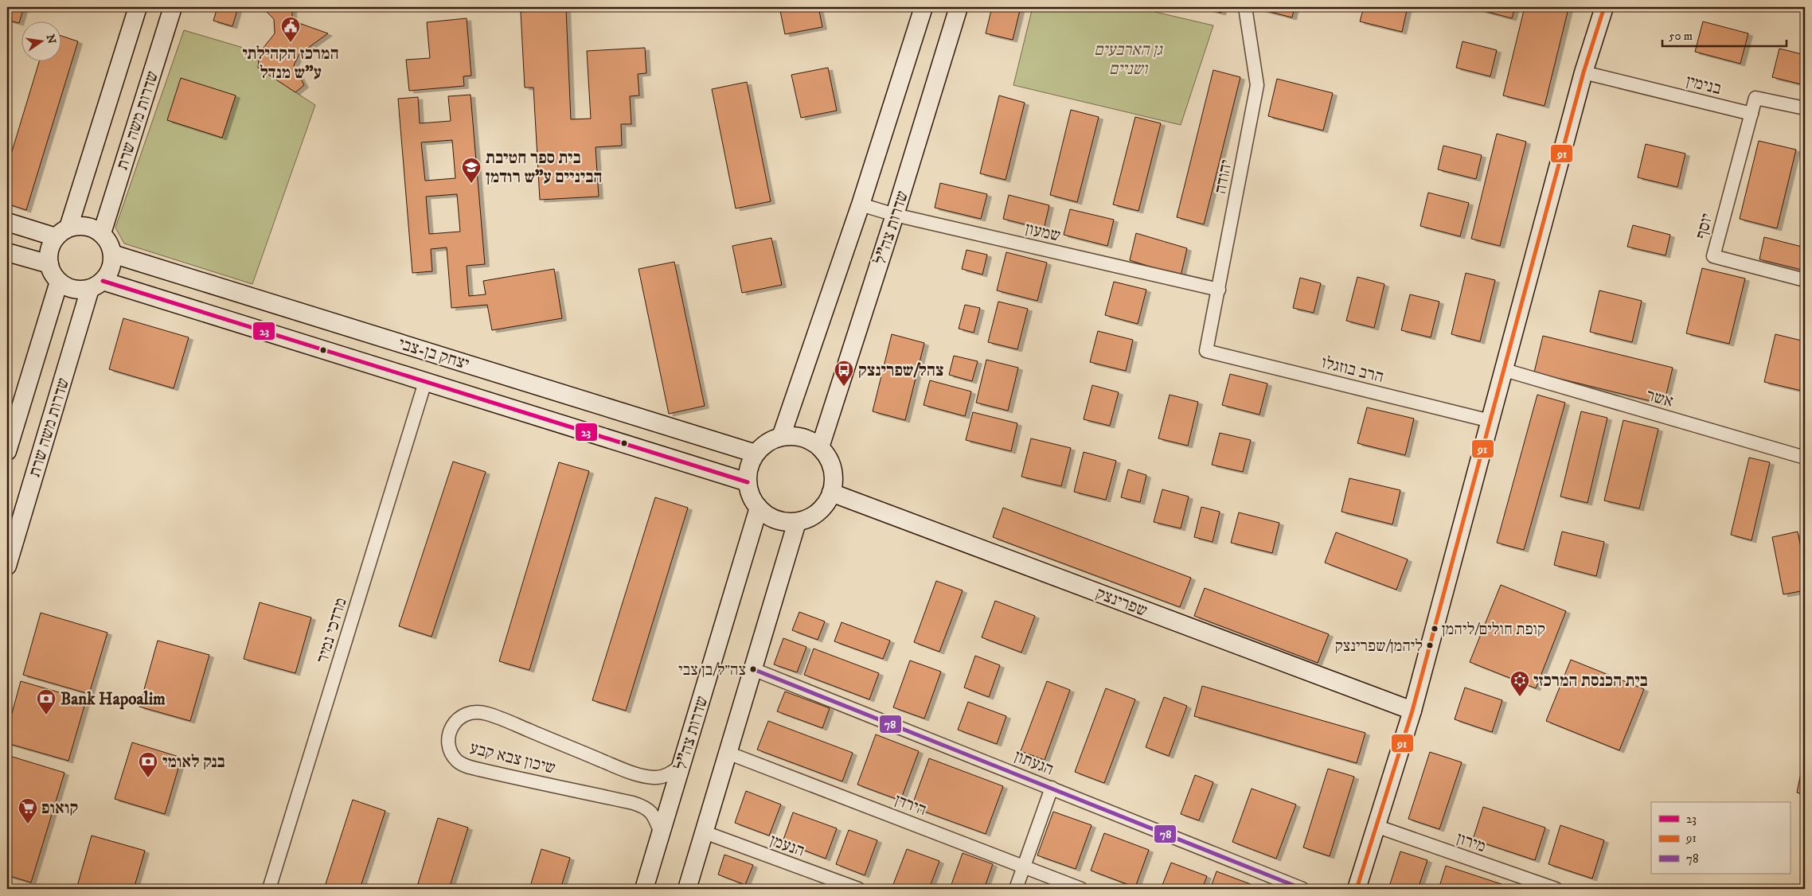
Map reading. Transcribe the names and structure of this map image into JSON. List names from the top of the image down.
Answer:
{
  "streets": {
    "street": [
      "בנימין",
      "שדרות משה שרת",
      "יהודה",
      "יוסף",
      "שדרות צה\"ל",
      "שמעון",
      "יצחק בן-צבי",
      "הרב בוזגלו",
      "אשר",
      "שפרינצק",
      "מרדכי נמיר",
      "שיכון צבא קבע",
      "הגעתון",
      "הירדן",
      "מירון",
      "הנעמן"
    ]
  },
  "crossings": [
    ["בנימין", "יוסף"],
    ["שדרות משה שרת", "יצחק בן-צבי"],
    ["יהודה", "שמעון"],
    ["יהודה", "הרב בוזגלו"],
    ["שדרות צה\"ל", "שמעון"],
    ["שדרות צה\"ל", "יצחק בן-צבי"],
    ["שדרות צה\"ל", "שפרינצק"],
    ["שדרות צה\"ל", "שיכון צבא קבע"],
    ["יצחק בן-צבי", "שפרינצק"],
    ["יצחק בן-צבי", "מרדכי נמיר"]
  ],
  "parks": ["גן הארבעים ושניים"],
  "places": {
    "public building": ["המרכז הקהילתי ע\"ש מנדל"],
    "school or university": ["בית ספר חטיבת הביניים ע\"ש רודמן"],
    "bus stop": ["צהל/שפרינצק"],
    "other": ["קופת חולים/ליהמן", "ליהמן/שפרינצק", "צה״ל/בן צבי"],
    "synagogue": ["בית הכנסת המרכזי"],
    "bank": ["Bank Hapoalim", "בנק לאומי"],
    "supermarket": ["קואופ"]
  },
  "lines": ["transit line 91", "transit line 23", "transit line 78"],
  "legend": ["23", "91", "78"],
  "scale_bar": "50 m",
  "north": "right"
}
